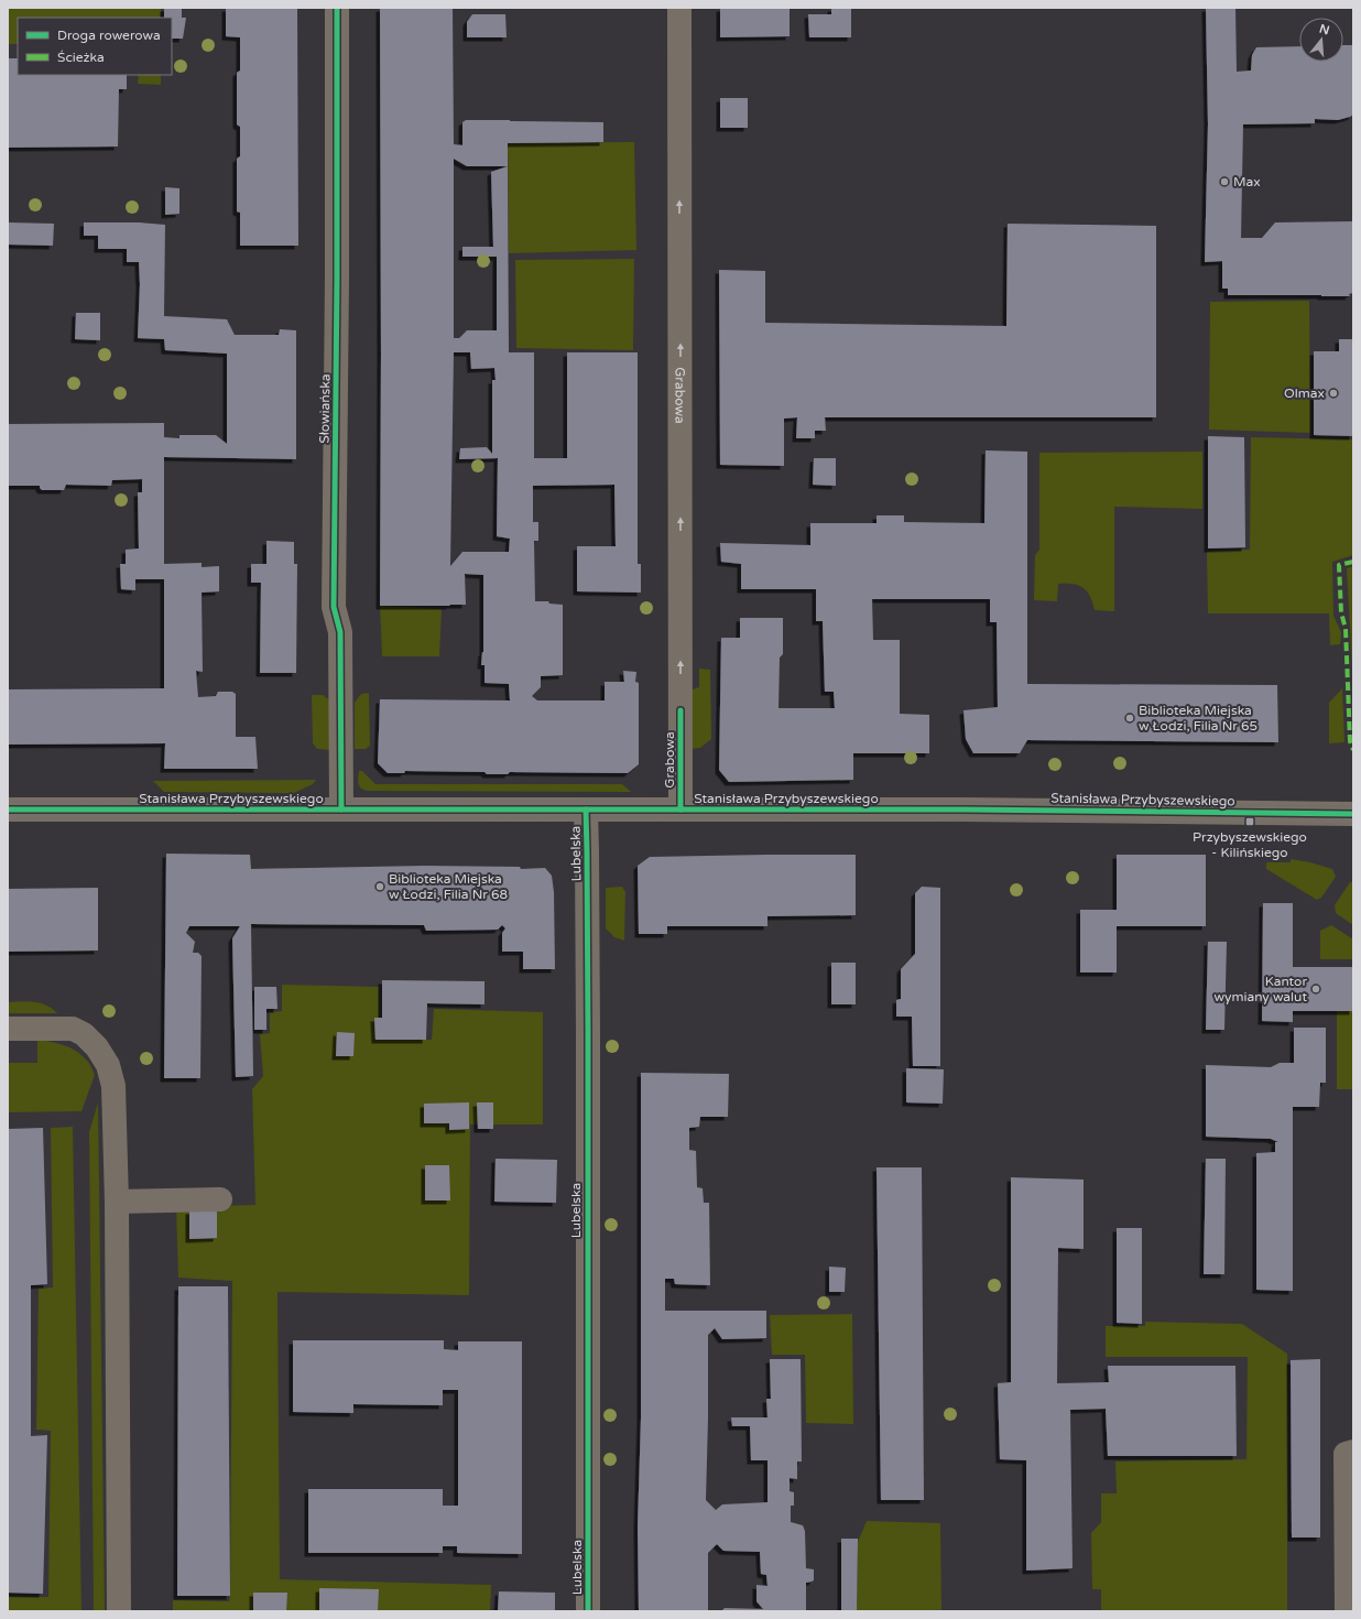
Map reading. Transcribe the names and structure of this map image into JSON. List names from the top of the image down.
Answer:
{
  "streets": {
    "street": [
      "Grabowa",
      "Słowiańska",
      "Stanisława Przybyszewskiego",
      "Lubelska"
    ]
  },
  "crossings": [
    ["Grabowa", "Stanisława Przybyszewskiego"],
    ["Słowiańska", "Stanisława Przybyszewskiego"],
    ["Stanisława Przybyszewskiego", "Lubelska"]
  ],
  "one_way": ["Grabowa"],
  "places": {
    "other": [
      "Max",
      "Olmax",
      "Biblioteka Miejska w Łodzi, Filia Nr 65",
      "Biblioteka Miejska w Łodzi, Filia Nr 68",
      "Kantor wymiany walut"
    ],
    "transit": ["Przybyszewskiego - Kilińskiego"]
  },
  "legend": ["Droga rowerowa", "Ścieżka"],
  "north": "top"
}
